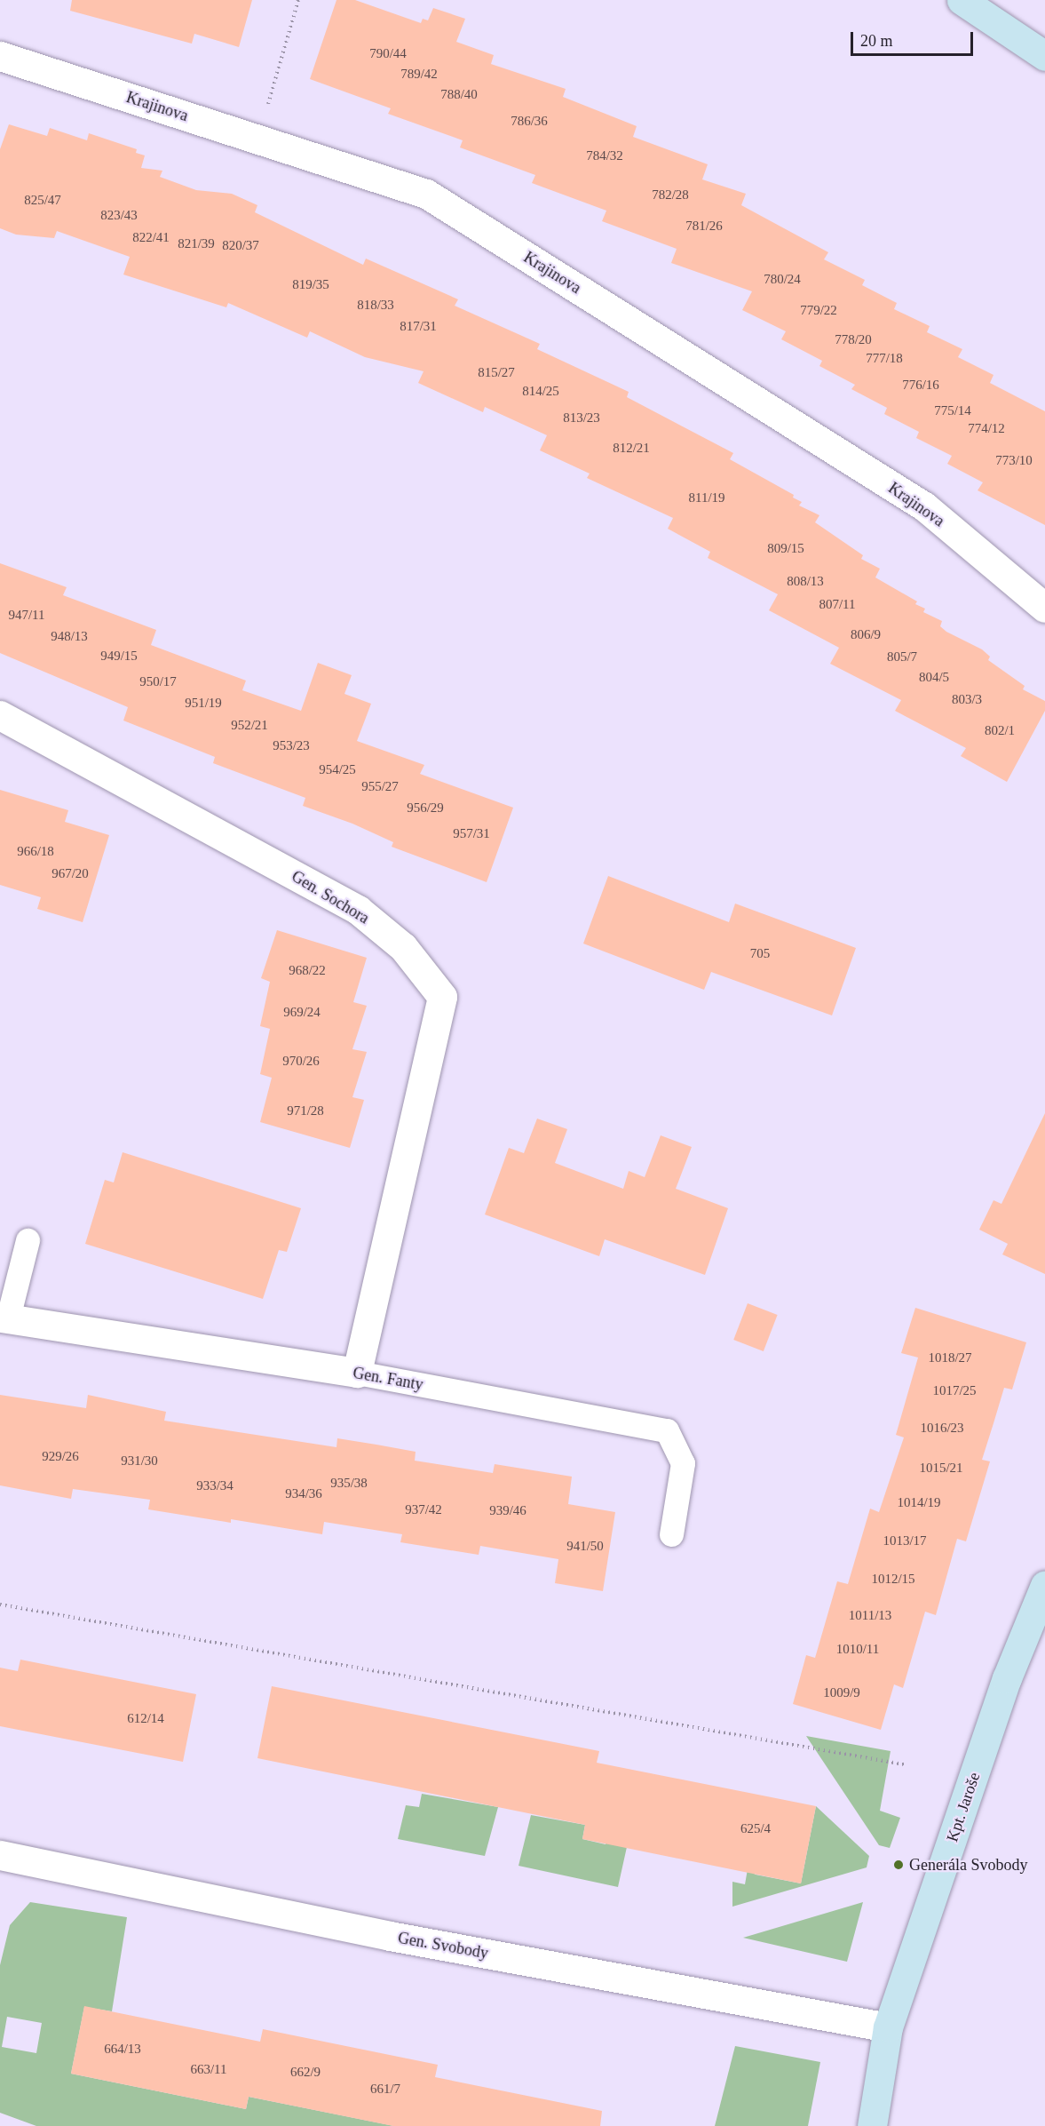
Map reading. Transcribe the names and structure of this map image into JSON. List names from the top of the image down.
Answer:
{
  "streets": {
    "street": [
      "Krajinova",
      "Gen. Sochora",
      "Gen. Fanty",
      "Kpt. Jaroše",
      "Gen. Svobody"
    ]
  },
  "crossings": [
    ["Gen. Sochora", "Gen. Fanty"],
    ["Kpt. Jaroše", "Gen. Svobody"]
  ],
  "places": ["Generála Svobody"],
  "house_numbers": [
    "790/44",
    "789/42",
    "788/40",
    "786/36",
    "784/32",
    "782/28",
    "825/47",
    "823/43",
    "781/26",
    "822/41",
    "821/39",
    "820/37",
    "780/24",
    "819/35",
    "818/33",
    "779/22",
    "817/31",
    "778/20",
    "777/18",
    "815/27",
    "776/16",
    "814/25",
    "775/14",
    "813/23",
    "774/12",
    "812/21",
    "773/10",
    "811/19",
    "809/15",
    "808/13",
    "807/11",
    "947/11",
    "806/9",
    "948/13",
    "949/15",
    "805/7",
    "804/5",
    "950/17",
    "803/3",
    "951/19",
    "952/21",
    "802/1",
    "953/23",
    "954/25",
    "955/27",
    "956/29",
    "957/31",
    "966/18",
    "967/20",
    "705",
    "968/22",
    "969/24",
    "970/26",
    "971/28",
    "1018/27",
    "1017/25",
    "1016/23",
    "929/26",
    "931/30",
    "1015/21",
    "935/38",
    "933/34",
    "934/36",
    "1014/19",
    "937/42",
    "939/46",
    "1013/17",
    "941/50",
    "1012/15",
    "1011/13",
    "1010/11",
    "1009/9",
    "612/14",
    "625/4",
    "664/13",
    "663/11",
    "662/9",
    "661/7"
  ],
  "scale_bar": "20 m"
}
